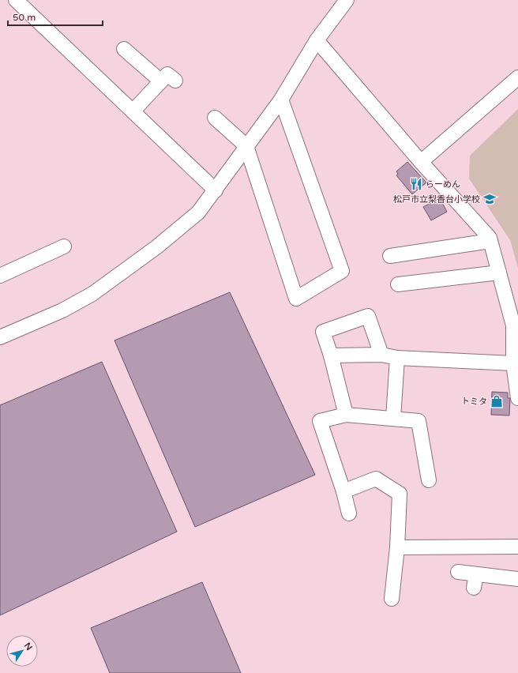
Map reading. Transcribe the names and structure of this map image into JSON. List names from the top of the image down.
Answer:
{
  "places": {
    "restaurant": ["らーめん"],
    "school or university": ["松戸市立梨香台小学校"],
    "shop": ["トミタ"]
  },
  "scale_bar": "50 m",
  "north": "top right"
}
